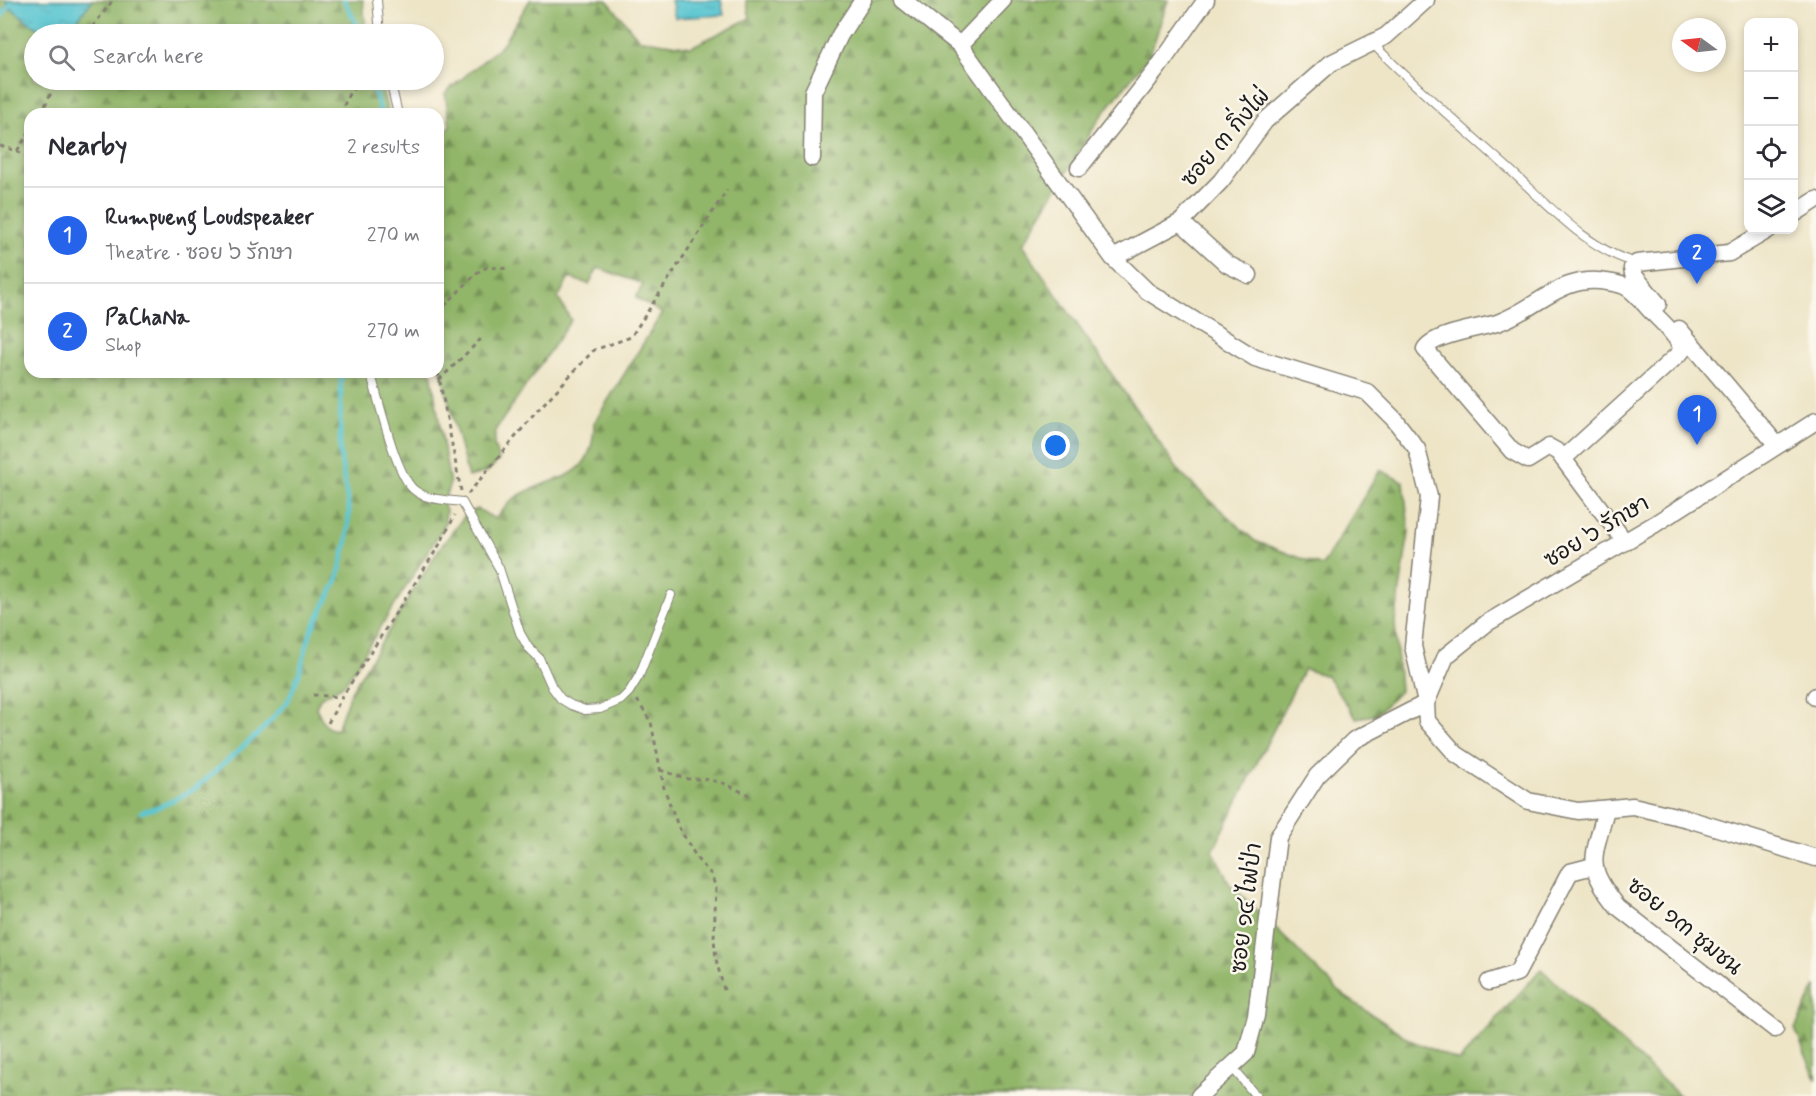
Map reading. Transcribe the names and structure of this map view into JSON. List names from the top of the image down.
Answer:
{
  "streets": {
    "street": [
      "ซอย ๓ กิ่งไผ่",
      "ซอย ๖ รักษา",
      "ซอย ๑๔ ไฟป่า",
      "ซอย ๑๓ ชุมชน"
    ]
  },
  "crossings": [
    ["ซอย ๖ รักษา", "ซอย ๑๔ ไฟป่า"]
  ],
  "north": "left",
  "page": {
    "map_buttons": ["+", "−"],
    "search": "Search here",
    "heading": ["Nearby", "2 results"],
    "list": [
      {
        "mark": "1",
        "name": "Rumpueng Loudspeaker",
        "note": "Theatre · ซอย ๖ รักษา",
        "value": "270 m"
      },
      {
        "mark": "2",
        "name": "PaChaNa",
        "note": "Shop",
        "value": "270 m"
      }
    ],
    "pins": ["2", "1"]
  }
}
